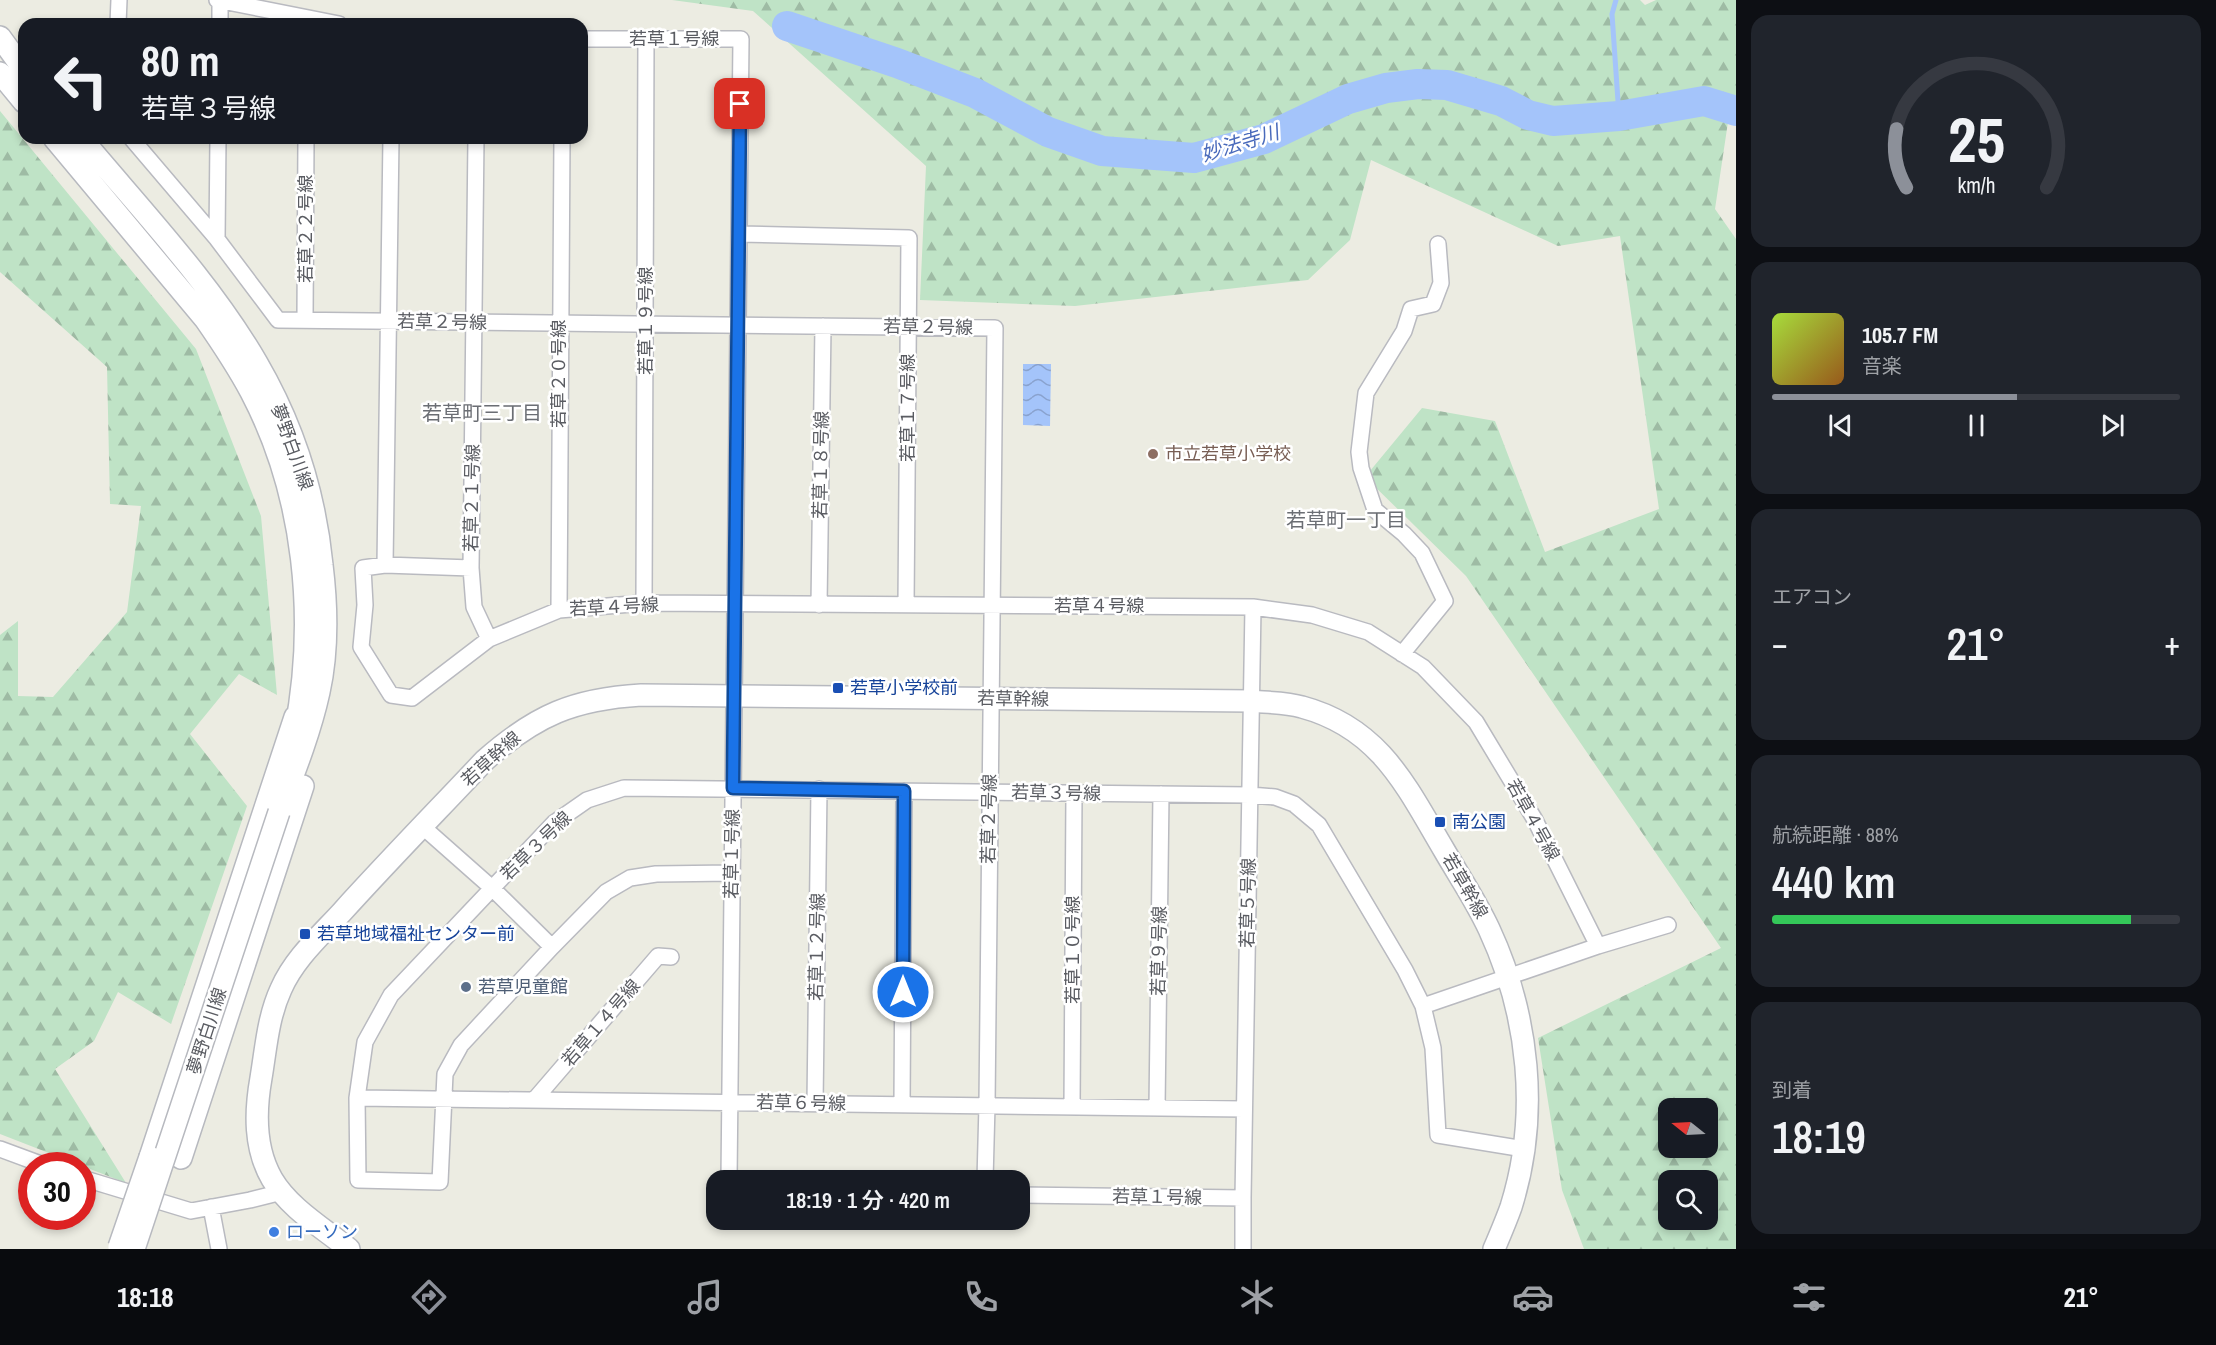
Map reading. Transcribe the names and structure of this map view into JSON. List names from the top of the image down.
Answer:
{
  "streets": {
    "street": [
      "若草１号線",
      "若草２２号線",
      "若草１９号線",
      "若草２号線",
      "若草２０号線",
      "若草１７号線",
      "夢野白川線",
      "若草１８号線",
      "若草２１号線",
      "若草４号線",
      "若草幹線",
      "若草３号線",
      "若草５号線",
      "若草１２号線",
      "若草１０号線",
      "若草９号線",
      "若草１４号線",
      "若草６号線"
    ]
  },
  "crossings": [
    ["若草１号線", "若草１９号線"],
    ["若草１号線", "若草２号線"],
    ["若草１号線", "若草１７号線"],
    ["若草１号線", "若草４号線"],
    ["若草１号線", "若草幹線"],
    ["若草１号線", "若草３号線"],
    ["若草１号線", "若草５号線"],
    ["若草１号線", "若草６号線"],
    ["若草２２号線", "若草２号線"],
    ["若草１９号線", "若草２号線"],
    ["若草１９号線", "若草４号線"],
    ["若草２号線", "若草２０号線"],
    ["若草２号線", "若草１７号線"],
    ["若草２号線", "若草１８号線"],
    ["若草２号線", "若草２１号線"],
    ["若草２号線", "若草４号線"],
    ["若草２号線", "若草幹線"],
    ["若草２号線", "若草３号線"],
    ["若草２号線", "若草６号線"],
    ["若草２０号線", "若草４号線"],
    ["若草１７号線", "若草４号線"],
    ["若草１８号線", "若草４号線"],
    ["若草２１号線", "若草４号線"],
    ["若草４号線", "若草５号線"],
    ["若草幹線", "若草３号線"],
    ["若草幹線", "若草５号線"],
    ["若草３号線", "若草５号線"],
    ["若草３号線", "若草１２号線"],
    ["若草３号線", "若草１０号線"],
    ["若草３号線", "若草９号線"],
    ["若草３号線", "若草６号線"],
    ["若草５号線", "若草６号線"],
    ["若草１２号線", "若草６号線"],
    ["若草１０号線", "若草６号線"],
    ["若草９号線", "若草６号線"],
    ["若草１４号線", "若草６号線"]
  ],
  "districts": ["若草町三丁目", "若草町一丁目"],
  "water": ["妙法寺川"],
  "places": {
    "other": ["市立若草小学校", "若草児童館", "ローソン"],
    "transit": ["若草小学校前", "南公園", "若草地域福祉センター前"]
  },
  "north": "left",
  "page": {
    "turn": ["80 m", "若草３号線"],
    "song": ["105.7 FM", "音楽"],
    "tile": [
      "エアコン",
      ["航続距離 · 88%", "440 km"],
      ["到着", "18:19"]
    ],
    "heat": ["−", "21°", "+"],
    "limit": "30",
    "trip": "18:19 · 1 分 · 420 m",
    "tabs": ["18:18", "21°"],
    "gauge": ["25", "km/h"]
  }
}
